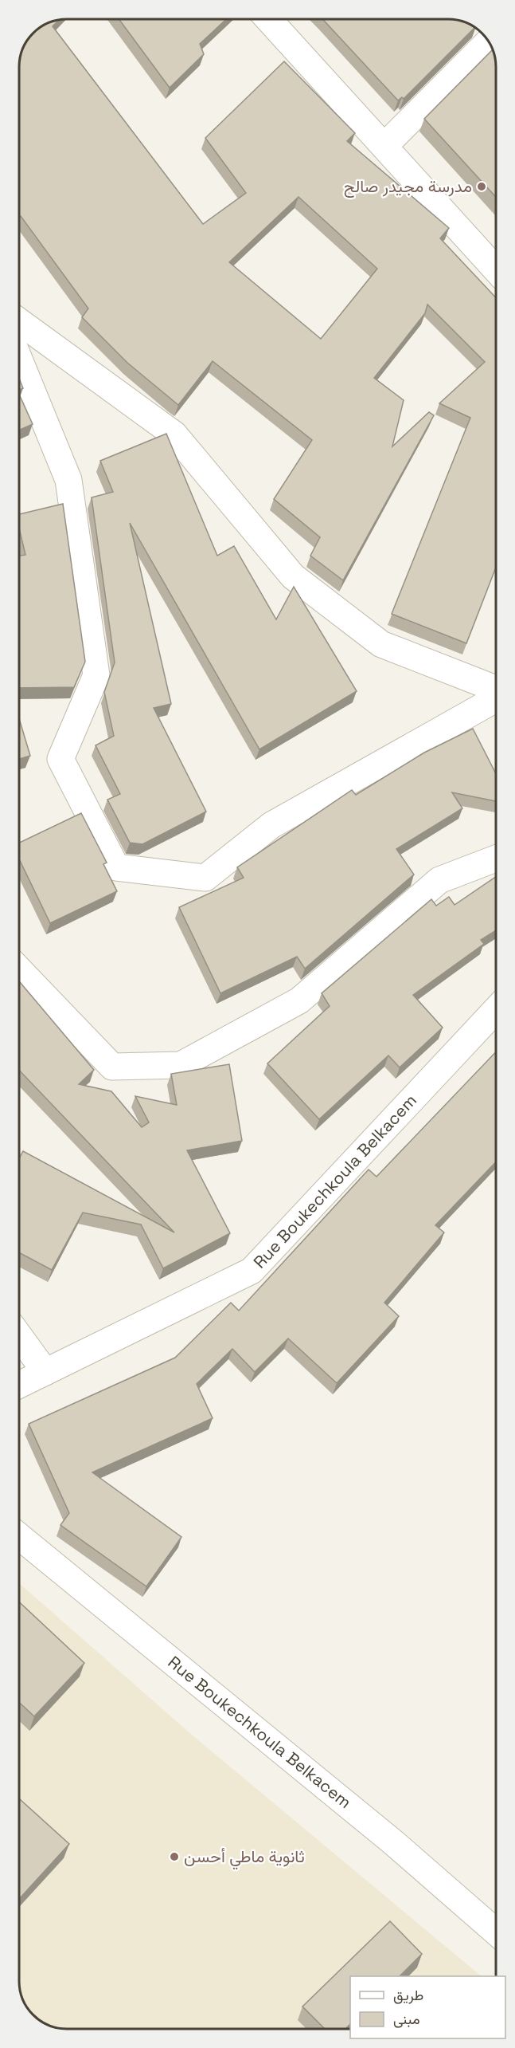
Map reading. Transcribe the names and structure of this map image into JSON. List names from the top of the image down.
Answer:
{
  "streets": {
    "street": ["Rue Boukechkoula Belkacem"]
  },
  "places": ["مدرسة مجيدر صالح", "ثانوية ماطي أحسن"],
  "legend": ["طريق", "مبنى"]
}
